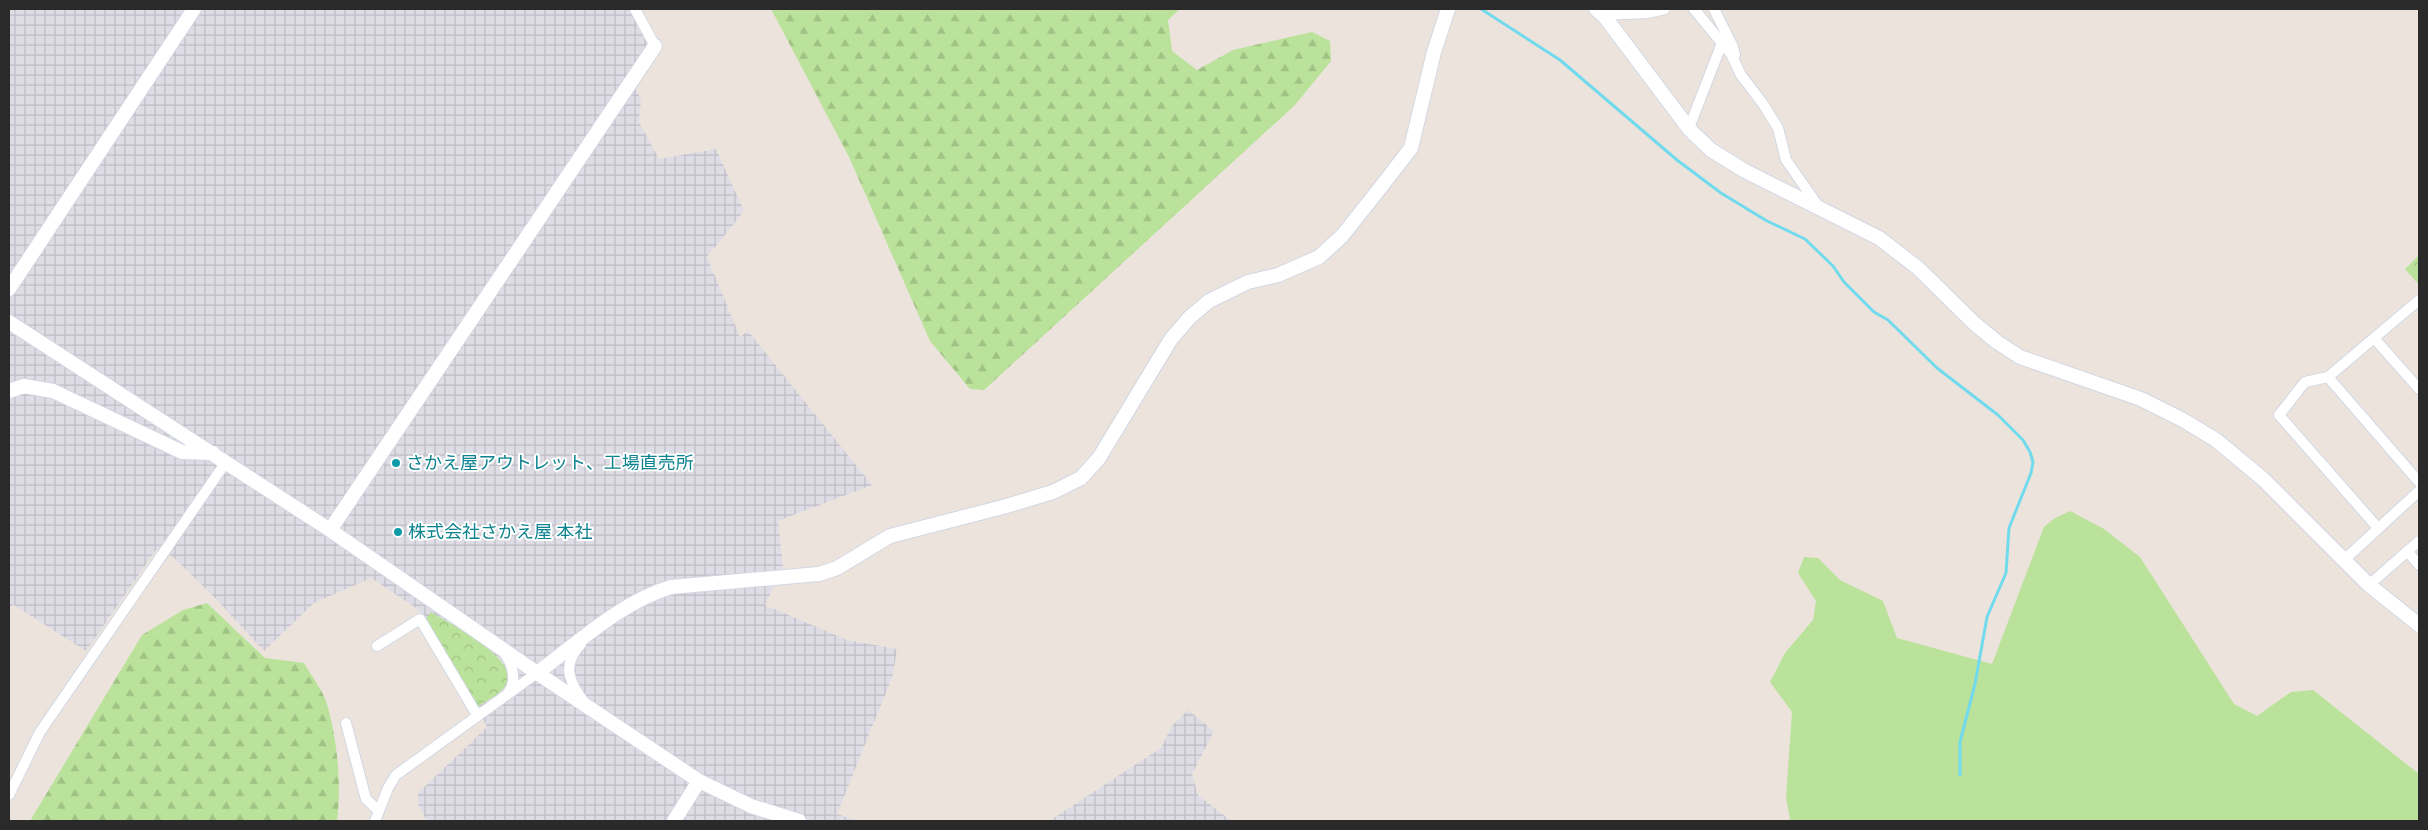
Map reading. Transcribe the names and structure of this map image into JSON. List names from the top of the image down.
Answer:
{
  "places": ["さかえ屋アウトレット、工場直売所", "株式会社さかえ屋 本社"]
}
